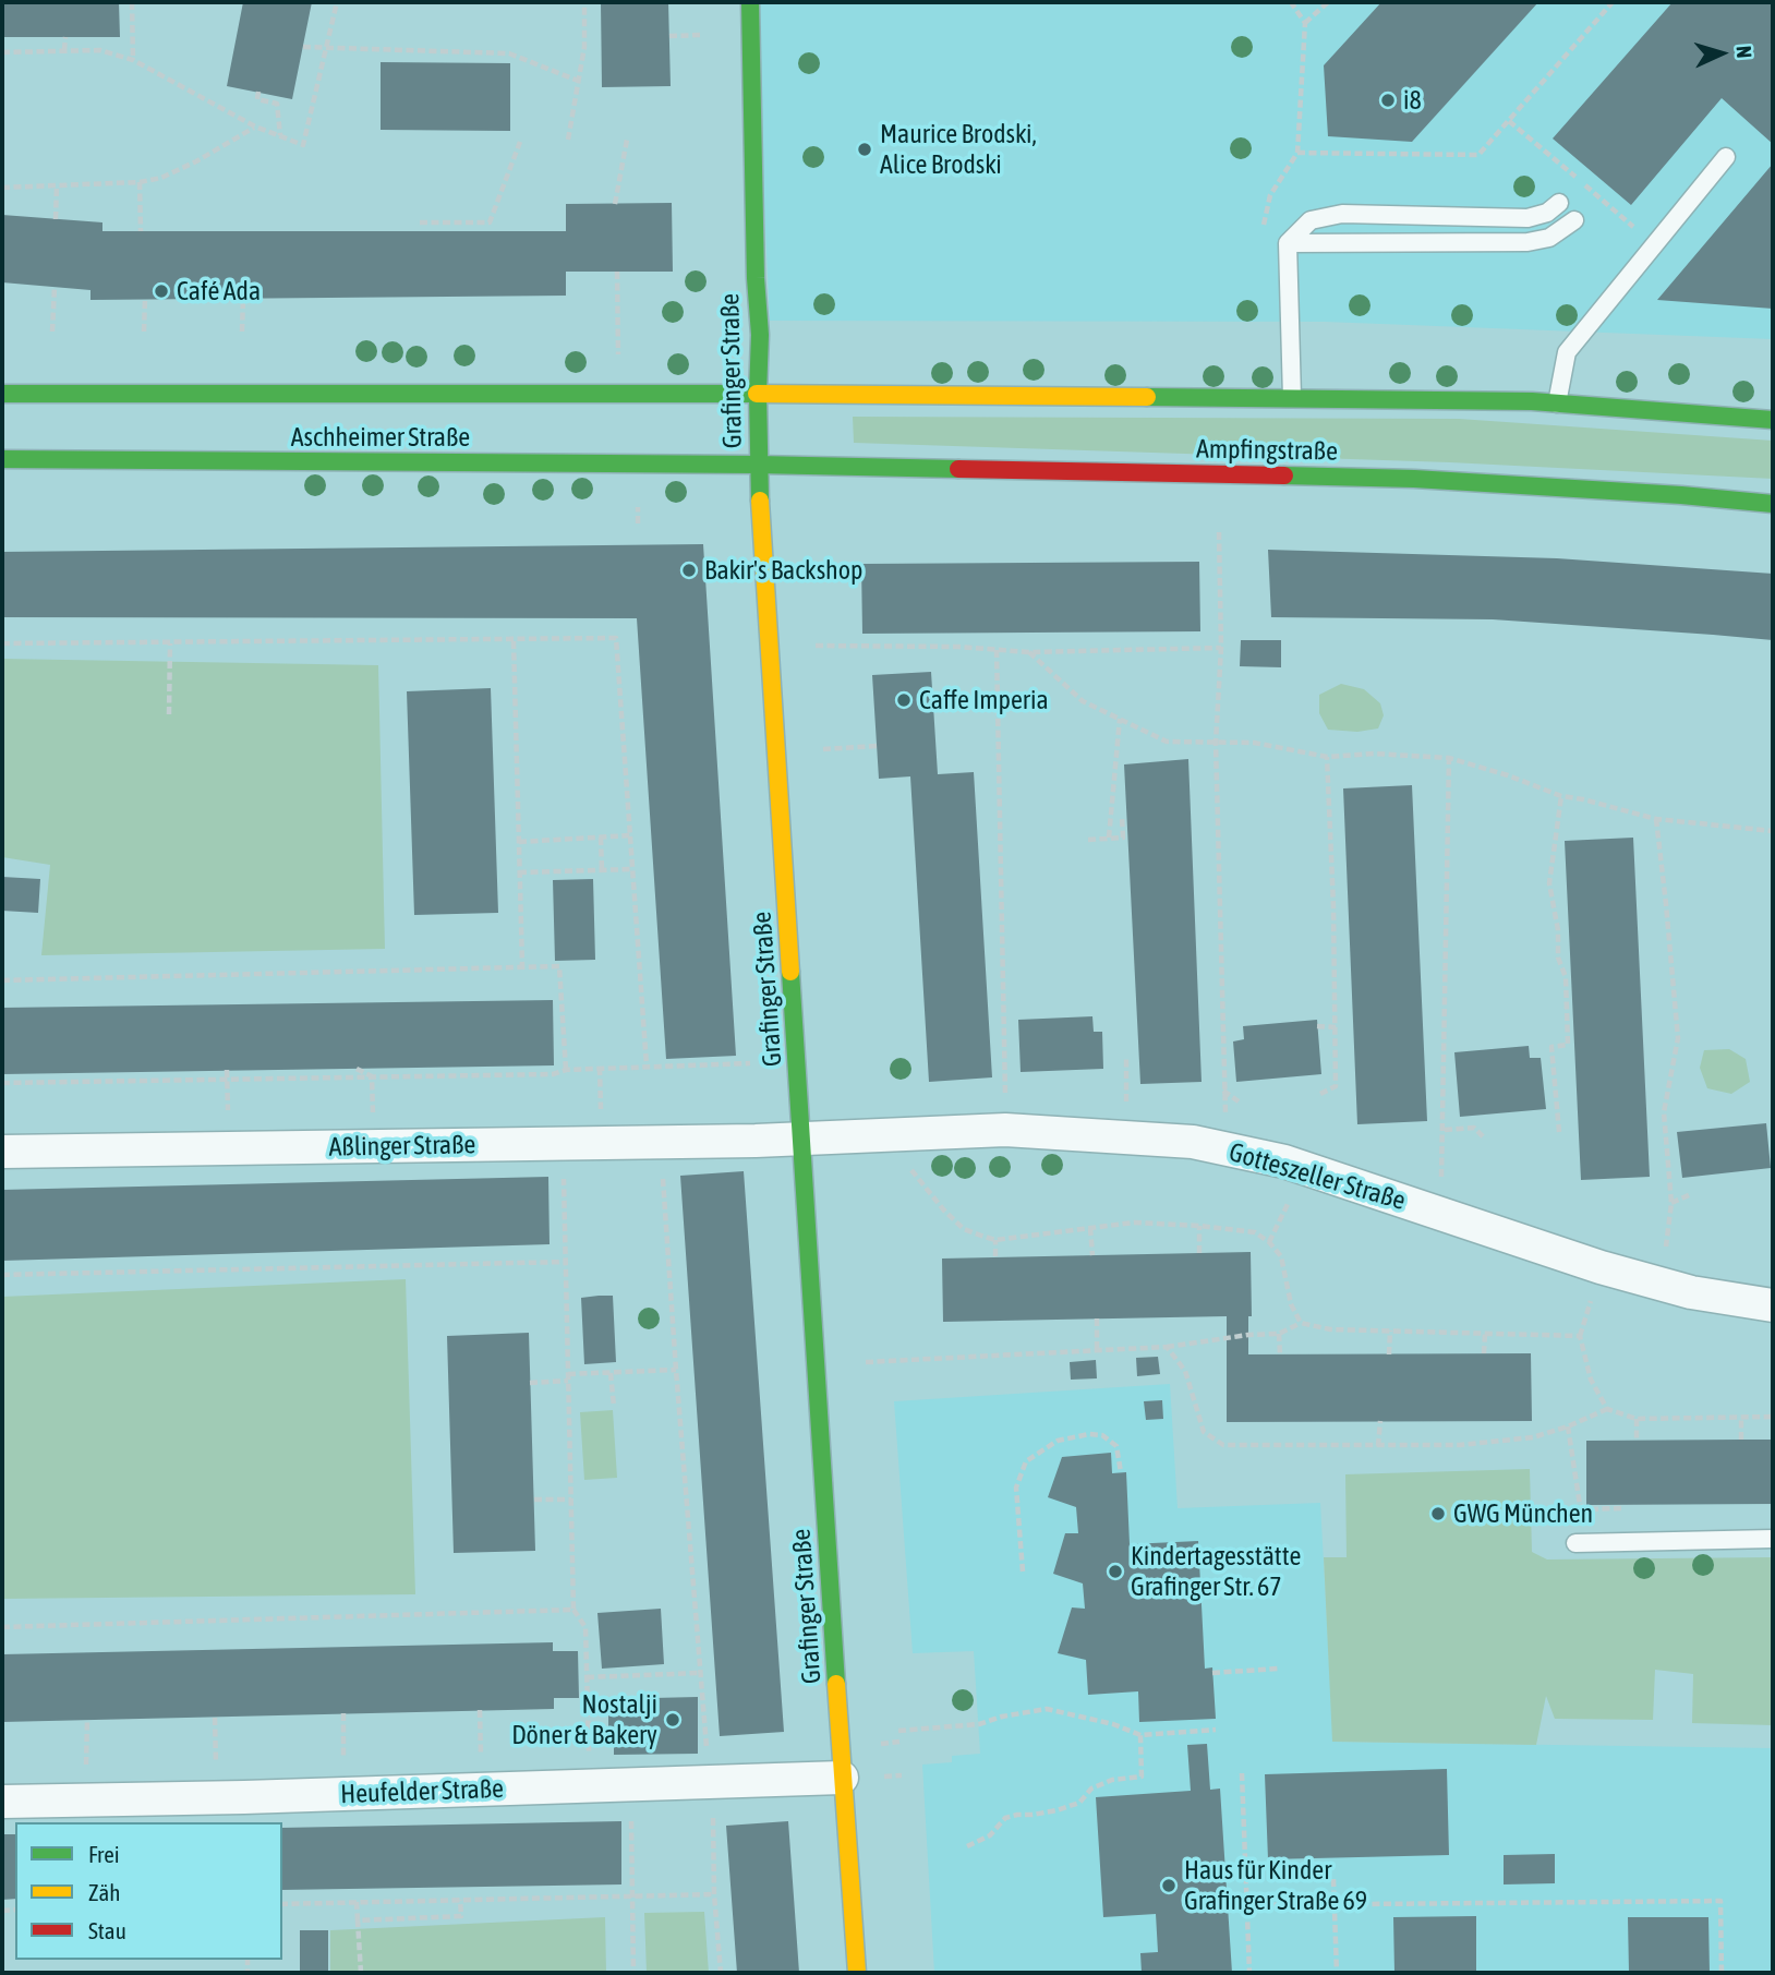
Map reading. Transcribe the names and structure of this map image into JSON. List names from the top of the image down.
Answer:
{
  "streets": {
    "main road": ["Grafinger Straße", "Aschheimer Straße", "Ampfingstraße"],
    "street": ["Aßlinger Straße", "Gotteszeller Straße", "Heufelder Straße"]
  },
  "crossings": [
    ["Grafinger Straße", "Aschheimer Straße"],
    ["Grafinger Straße", "Ampfingstraße"],
    ["Grafinger Straße", "Aßlinger Straße"],
    ["Grafinger Straße", "Gotteszeller Straße"],
    ["Grafinger Straße", "Heufelder Straße"],
    ["Aschheimer Straße", "Ampfingstraße"],
    ["Aßlinger Straße", "Gotteszeller Straße"]
  ],
  "places": [
    "i8",
    "Maurice Brodski, Alice Brodski",
    "Café Ada",
    "Bakir's Backshop",
    "Caffe Imperia",
    "GWG München",
    "Kindertagesstätte Grafinger Str. 67",
    "Nostalji Döner & Bakery",
    "Haus für Kinder Grafinger Straße 69"
  ],
  "legend": ["Frei", "Zäh", "Stau"],
  "north": "right"
}
